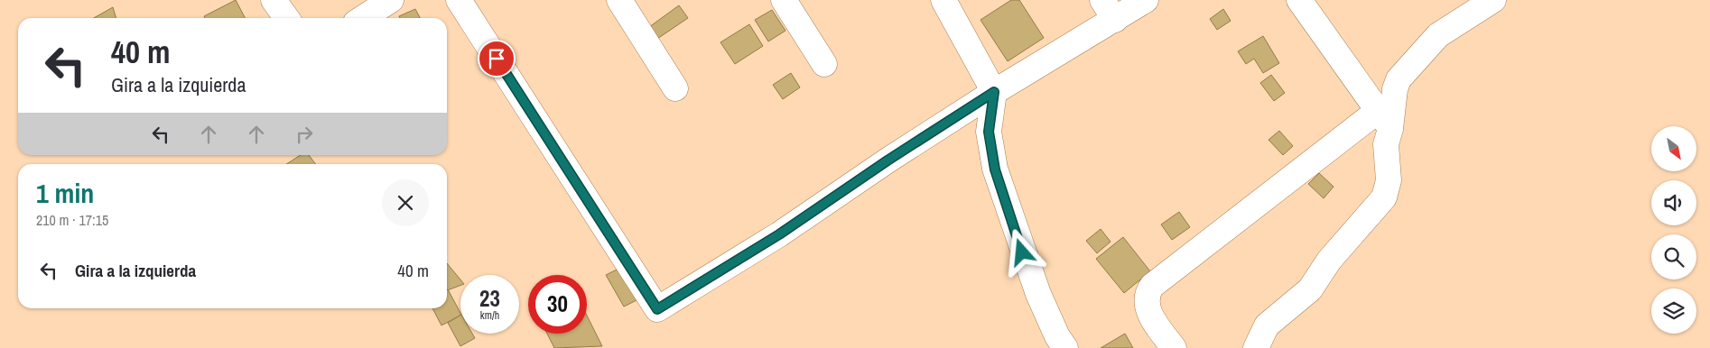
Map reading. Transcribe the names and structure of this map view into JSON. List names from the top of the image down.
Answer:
{
  "north": "bottom right",
  "page": {
    "turn": ["40 m", "Gira a la izquierda"],
    "heading": ["1 min", "210 m · 17:15"],
    "list": [
      {
        "name": "Gira a la izquierda",
        "value": "40 m"
      }
    ],
    "speed": "23 km/h",
    "limit": "30"
  }
}
